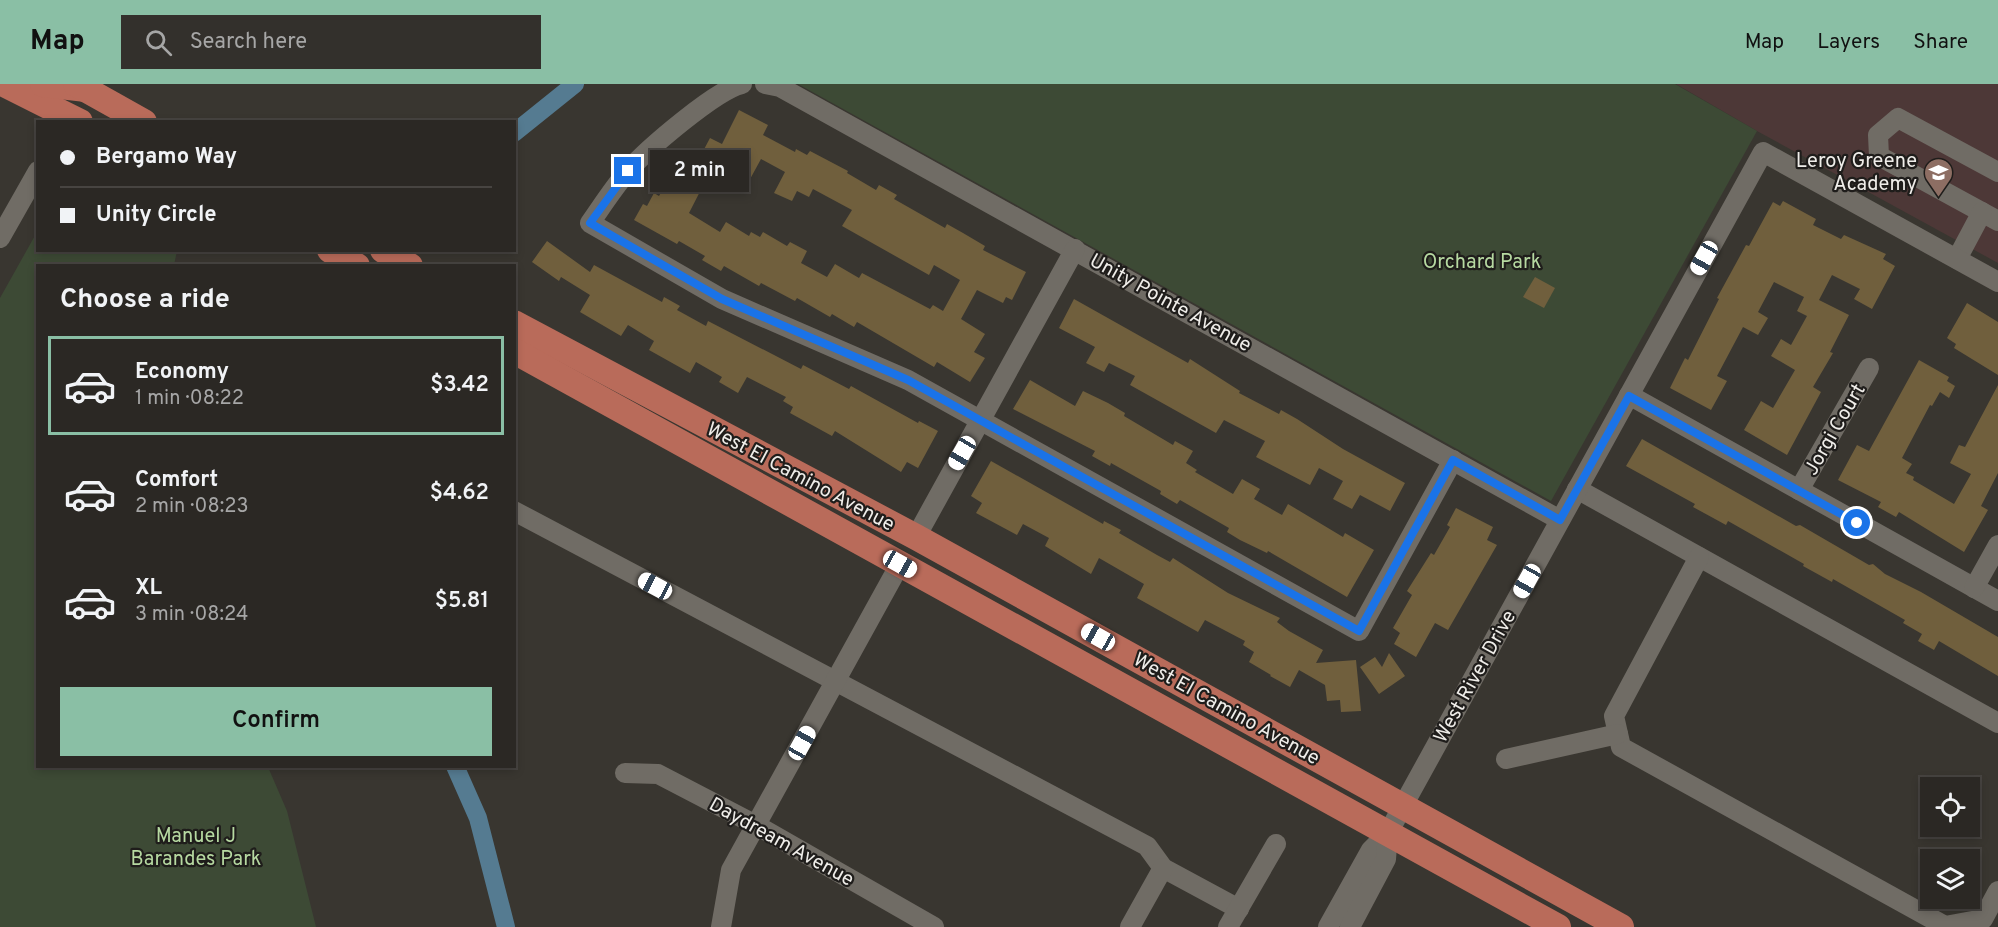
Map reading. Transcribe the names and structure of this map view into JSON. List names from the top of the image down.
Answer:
{
  "streets": {
    "main road": ["West El Camino Avenue"],
    "street": [
      "Unity Pointe Avenue",
      "Jorgi Court",
      "West River Drive",
      "Daydream Avenue"
    ]
  },
  "crossings": [
    ["Unity Pointe Avenue", "West River Drive"],
    ["West El Camino Avenue", "West River Drive"]
  ],
  "parks": ["Orchard Park", "Manuel J Barandes Park"],
  "places": {
    "school or university": ["Leroy Greene Academy"]
  },
  "page": {
    "header": "Map",
    "search": "Search here",
    "nav": ["Map", "Layers", "Share"],
    "banner": ["Bergamo Way", "Unity Circle"],
    "bubble": "2 min",
    "heading": "Choose a ride",
    "list": [
      {
        "name": "Economy",
        "note": "1 min · 08:22",
        "value": "$3.42"
      },
      {
        "name": "Comfort",
        "note": "2 min · 08:23",
        "value": "$4.62"
      },
      {
        "name": "XL",
        "note": "3 min · 08:24",
        "value": "$5.81"
      }
    ],
    "buttons": "Confirm"
  }
}
